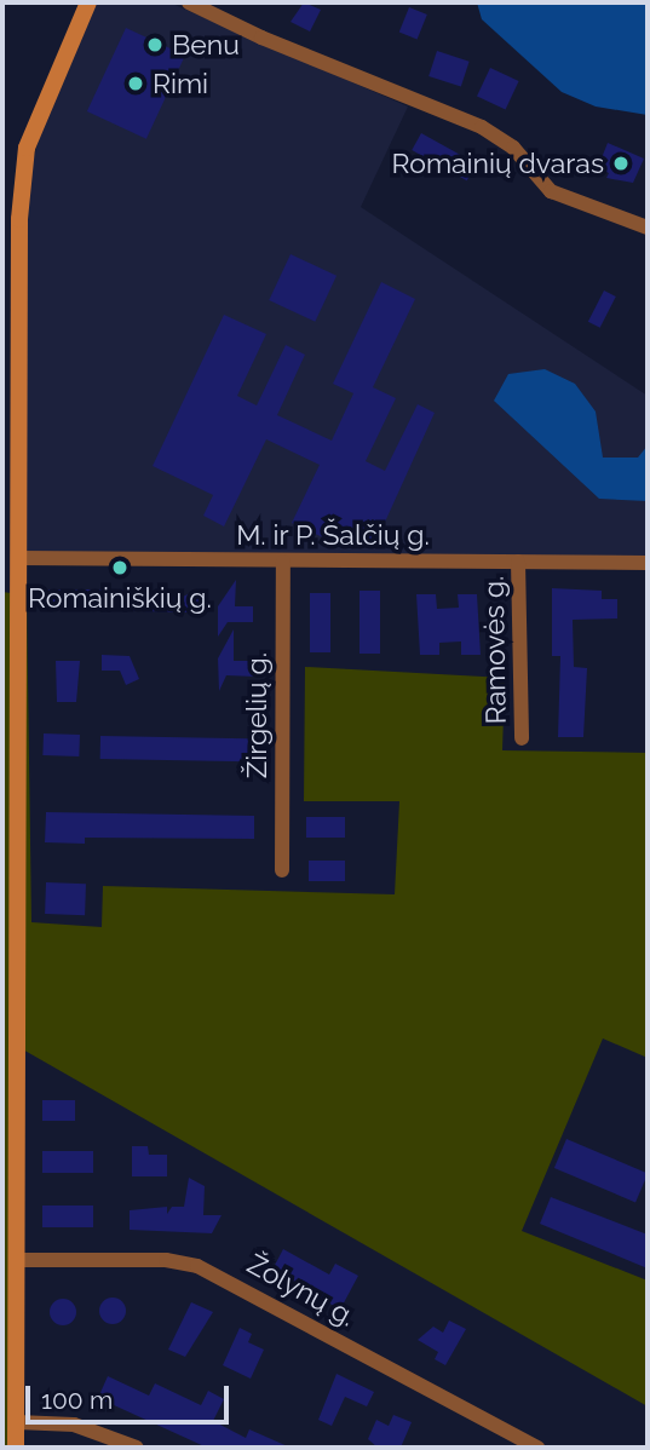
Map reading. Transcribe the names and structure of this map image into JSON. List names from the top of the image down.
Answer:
{
  "streets": {
    "street": [
      "M. ir P. Šalčių g.",
      "Ramovės g.",
      "Žirgelių g.",
      "Žolynų g."
    ]
  },
  "crossings": [
    ["M. ir P. Šalčių g.", "Ramovės g."],
    ["M. ir P. Šalčių g.", "Žirgelių g."]
  ],
  "places": [
    "Benu",
    "Rimi",
    "Romainių dvaras",
    "Romainiškių g."
  ],
  "scale_bar": "100 m"
}
